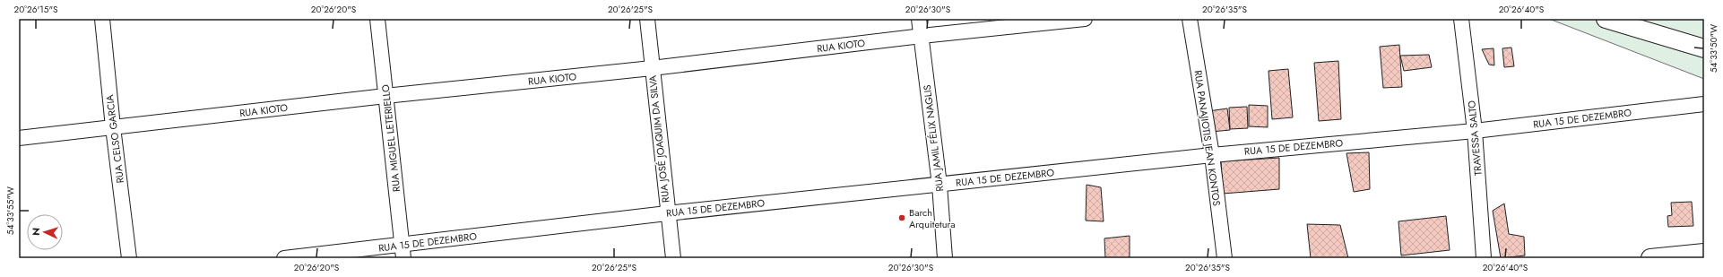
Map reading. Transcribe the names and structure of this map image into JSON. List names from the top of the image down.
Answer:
{
  "streets": {
    "street": [
      "RUA KIOTO",
      "RUA 15 DE DEZEMBRO",
      "RUA MIGUEL LETERIELLO",
      "RUA JAMIL FÉLIX NAGLIS",
      "RUA PANAJIOTIS JEAN KONTOS",
      "TRAVESSA SALTO",
      "RUA CELSO GARCIA",
      "RUA JOSÉ JOAQUIM DA SILVA"
    ]
  },
  "crossings": [
    ["RUA KIOTO", "RUA MIGUEL LETERIELLO"],
    ["RUA KIOTO", "RUA JAMIL FÉLIX NAGLIS"],
    ["RUA KIOTO", "RUA CELSO GARCIA"],
    ["RUA KIOTO", "RUA JOSÉ JOAQUIM DA SILVA"],
    ["RUA 15 DE DEZEMBRO", "RUA MIGUEL LETERIELLO"],
    ["RUA 15 DE DEZEMBRO", "RUA JAMIL FÉLIX NAGLIS"],
    ["RUA 15 DE DEZEMBRO", "RUA PANAJIOTIS JEAN KONTOS"],
    ["RUA 15 DE DEZEMBRO", "TRAVESSA SALTO"],
    ["RUA 15 DE DEZEMBRO", "RUA JOSÉ JOAQUIM DA SILVA"]
  ],
  "places": ["Barch Arquitetura"],
  "north": "left",
  "coordinates": [
    "20°26'15\"S",
    "20°26'20\"S",
    "20°26'25\"S",
    "20°26'30\"S",
    "20°26'35\"S",
    "20°26'40\"S",
    "54°33'50\"W",
    "54°33'55\"W"
  ]
}
